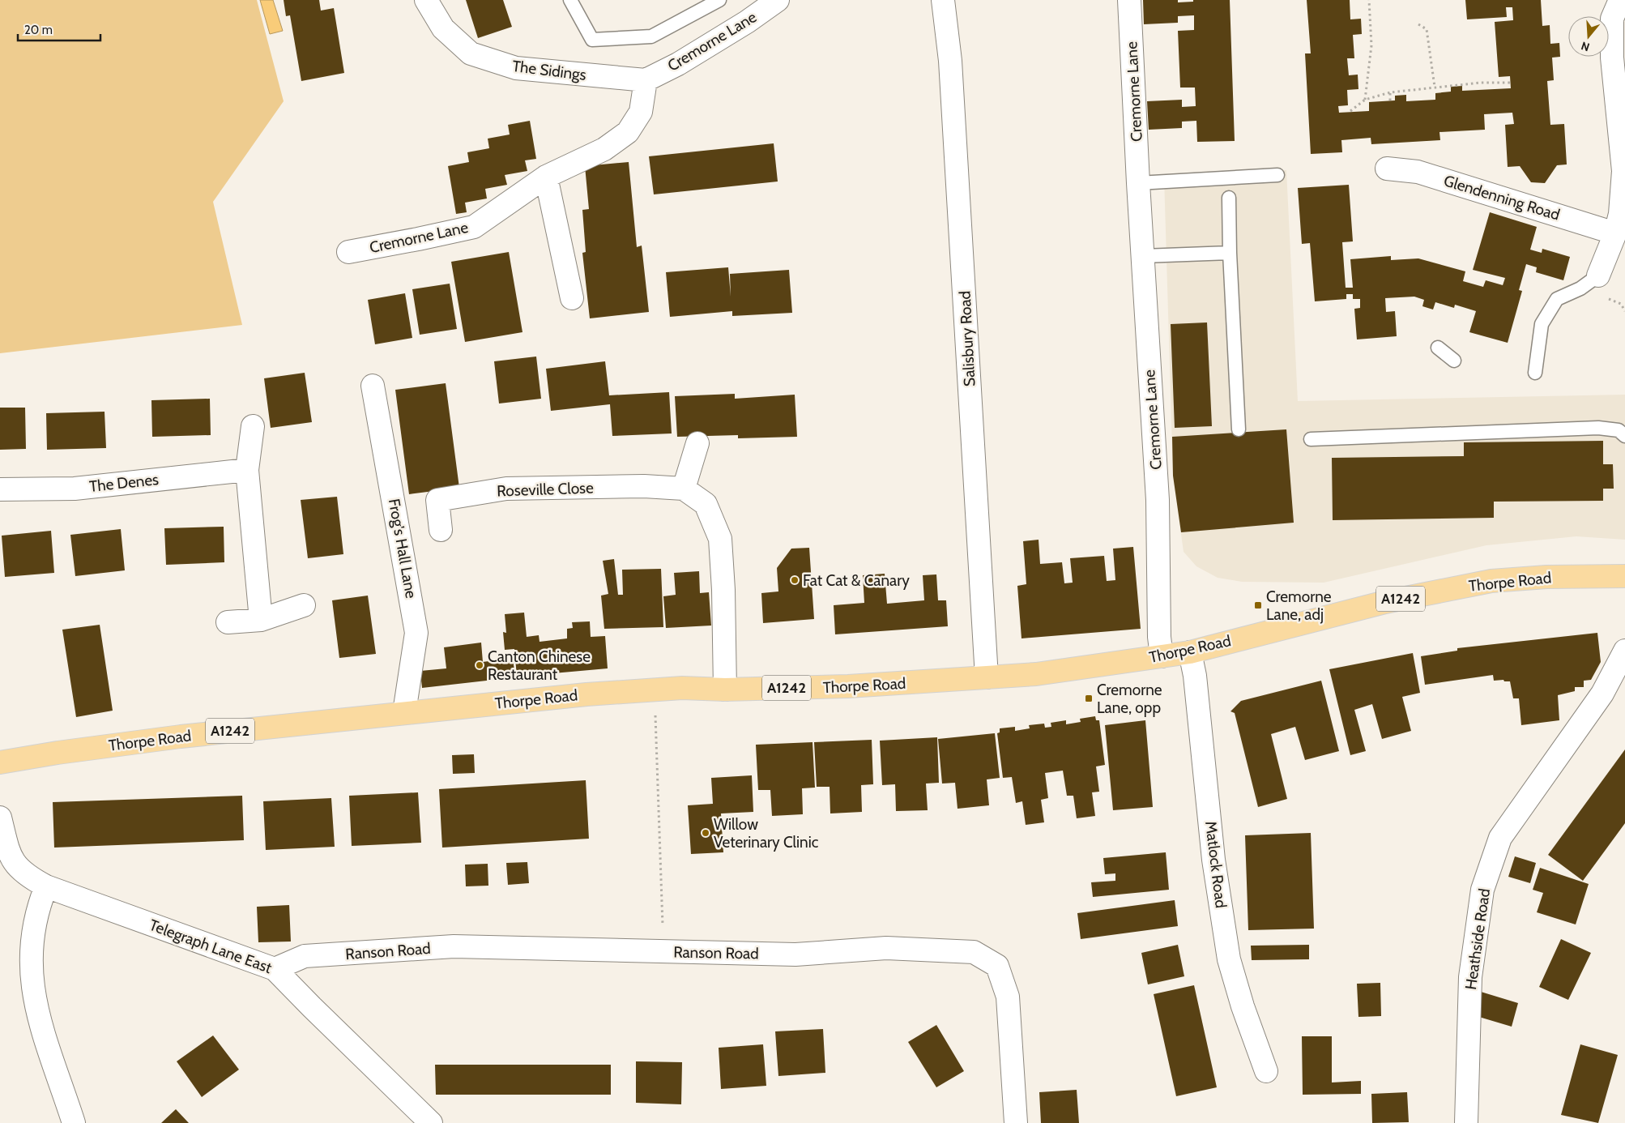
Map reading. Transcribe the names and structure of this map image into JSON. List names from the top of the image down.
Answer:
{
  "streets": {
    "main road": ["Thorpe Road", "A1242"],
    "street": [
      "Cremorne Lane",
      "The Sidings",
      "Glendenning Road",
      "Salisbury Road",
      "The Denes",
      "Roseville Close",
      "Frog's Hall Lane",
      "Matlock Road",
      "Heathside Road",
      "Telegraph Lane East",
      "Ranson Road"
    ]
  },
  "crossings": [
    ["Cremorne Lane", "The Sidings"],
    ["Cremorne Lane", "Thorpe Road"],
    ["Salisbury Road", "Thorpe Road"],
    ["Frog's Hall Lane", "Thorpe Road"],
    ["Thorpe Road", "Matlock Road"],
    ["Telegraph Lane East", "Ranson Road"]
  ],
  "places": {
    "other": ["Fat Cat & Canary", "Canton Chinese Restaurant", "Willow Veterinary Clinic"],
    "transit": ["Cremorne Lane, adj", "Cremorne Lane, opp"]
  },
  "scale_bar": "20 m",
  "north": "bottom"
}
